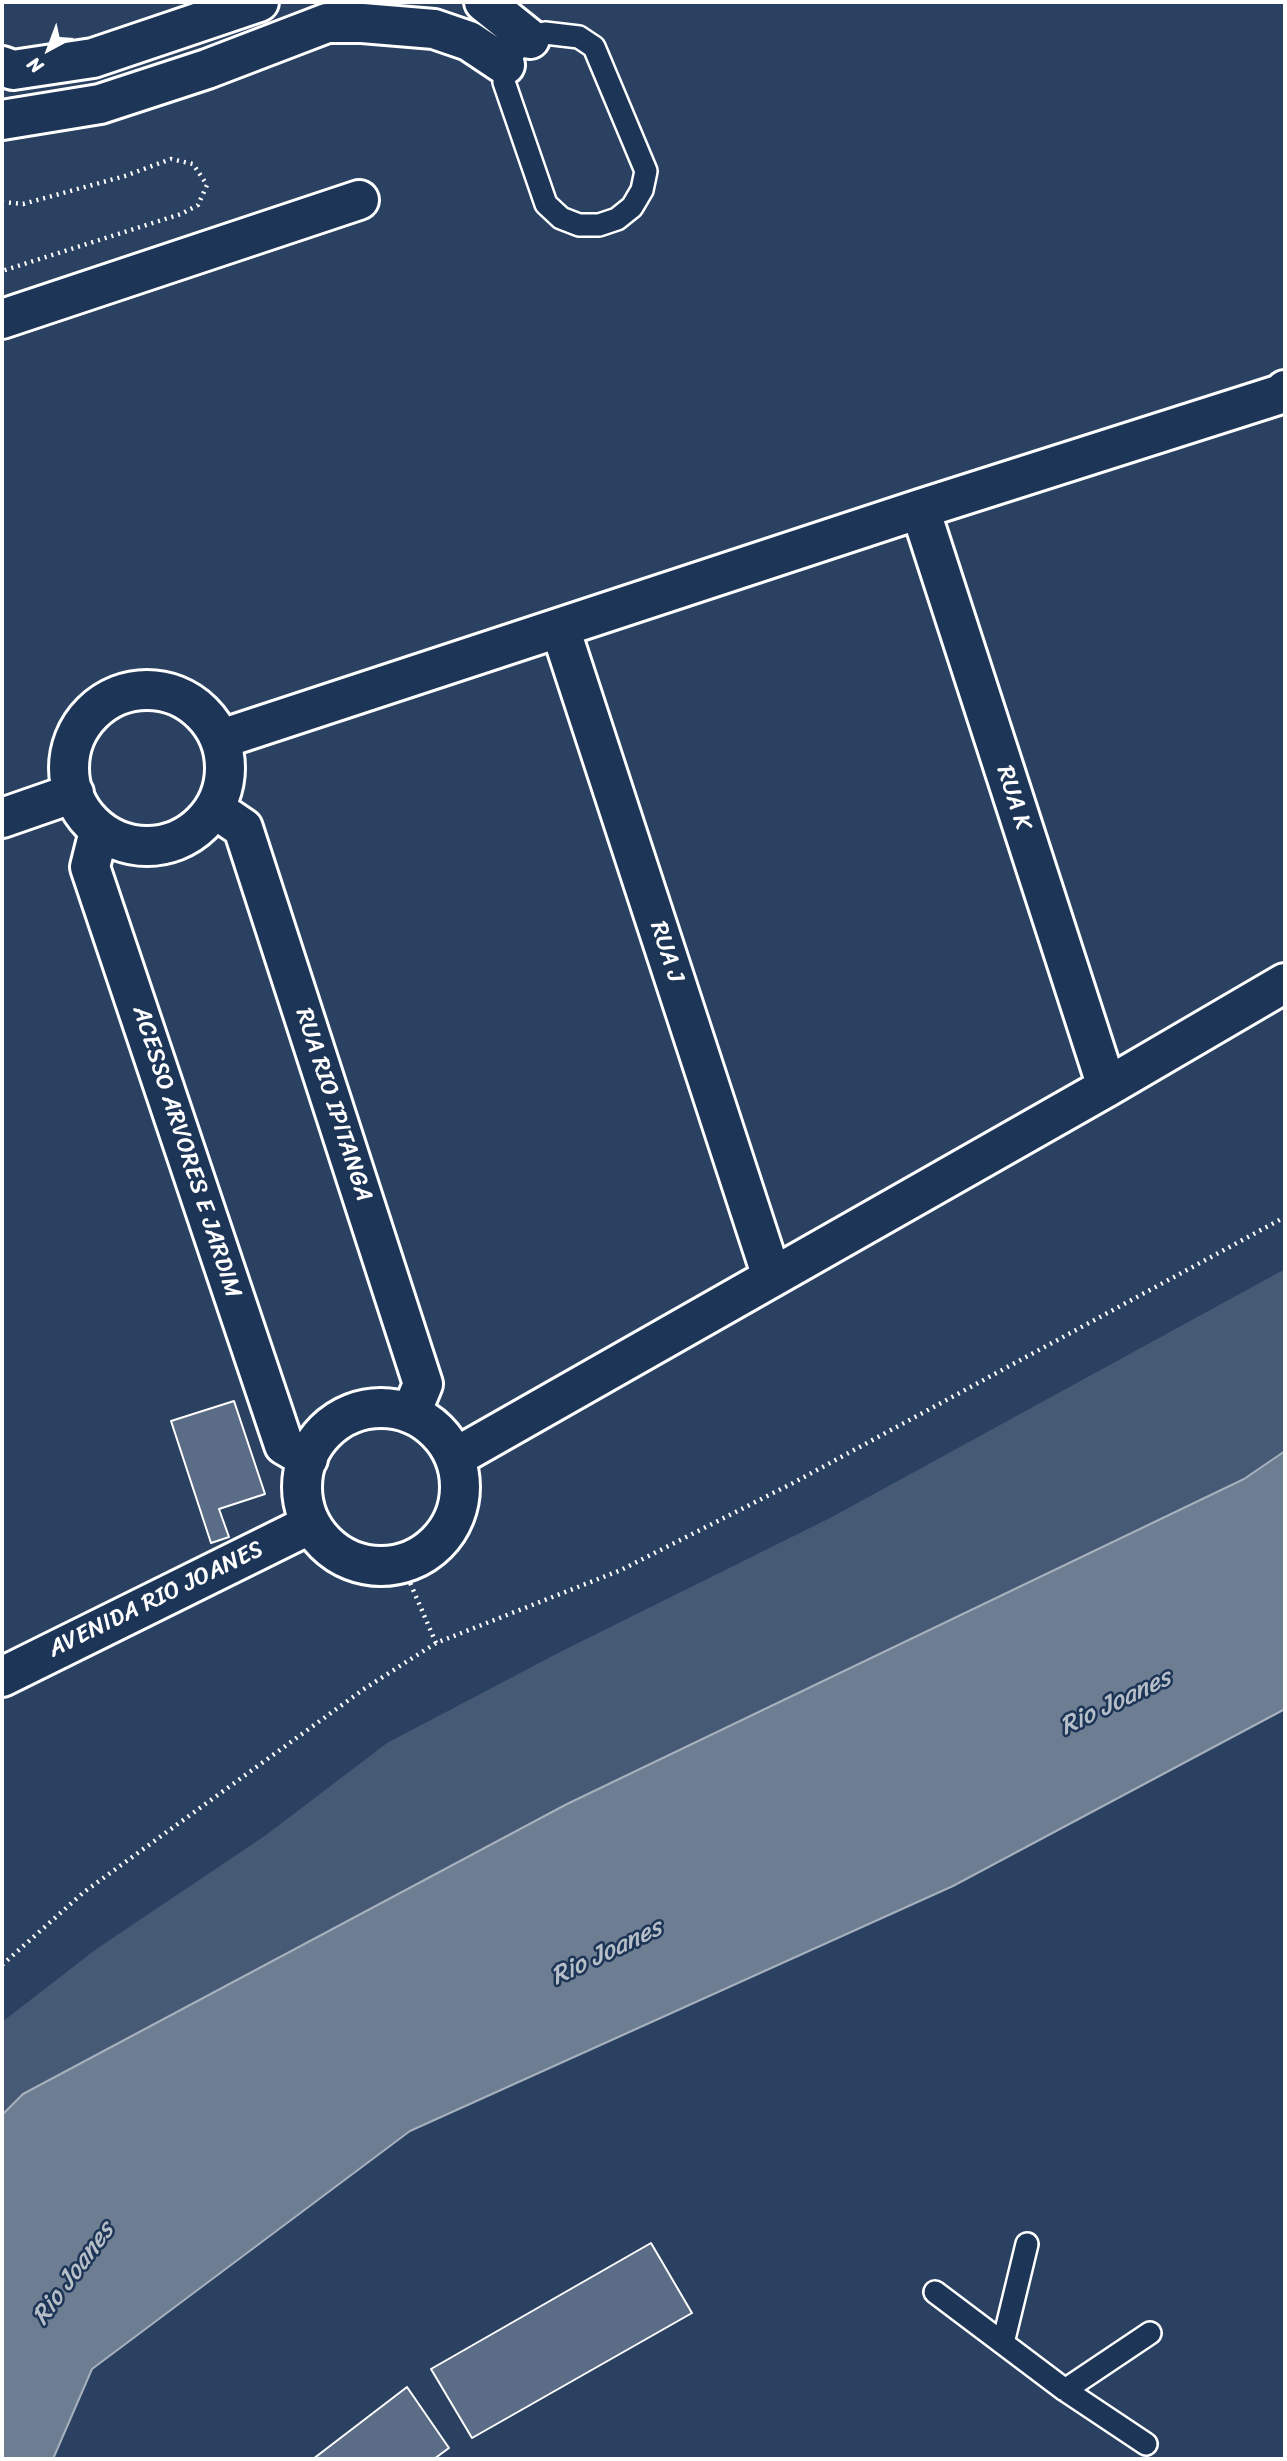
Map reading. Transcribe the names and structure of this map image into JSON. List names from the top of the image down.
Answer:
{
  "streets": {
    "street": [
      "RUA K",
      "RUA J",
      "RUA RIO IPITANGA",
      "ACESSO ARVORES E JARDIM",
      "AVENIDA RIO JOANES"
    ]
  },
  "crossings": [
    ["RUA RIO IPITANGA", "ACESSO ARVORES E JARDIM"],
    ["RUA RIO IPITANGA", "AVENIDA RIO JOANES"],
    ["ACESSO ARVORES E JARDIM", "AVENIDA RIO JOANES"]
  ],
  "water": ["Rio Joanes"],
  "north": "bottom left"
}
